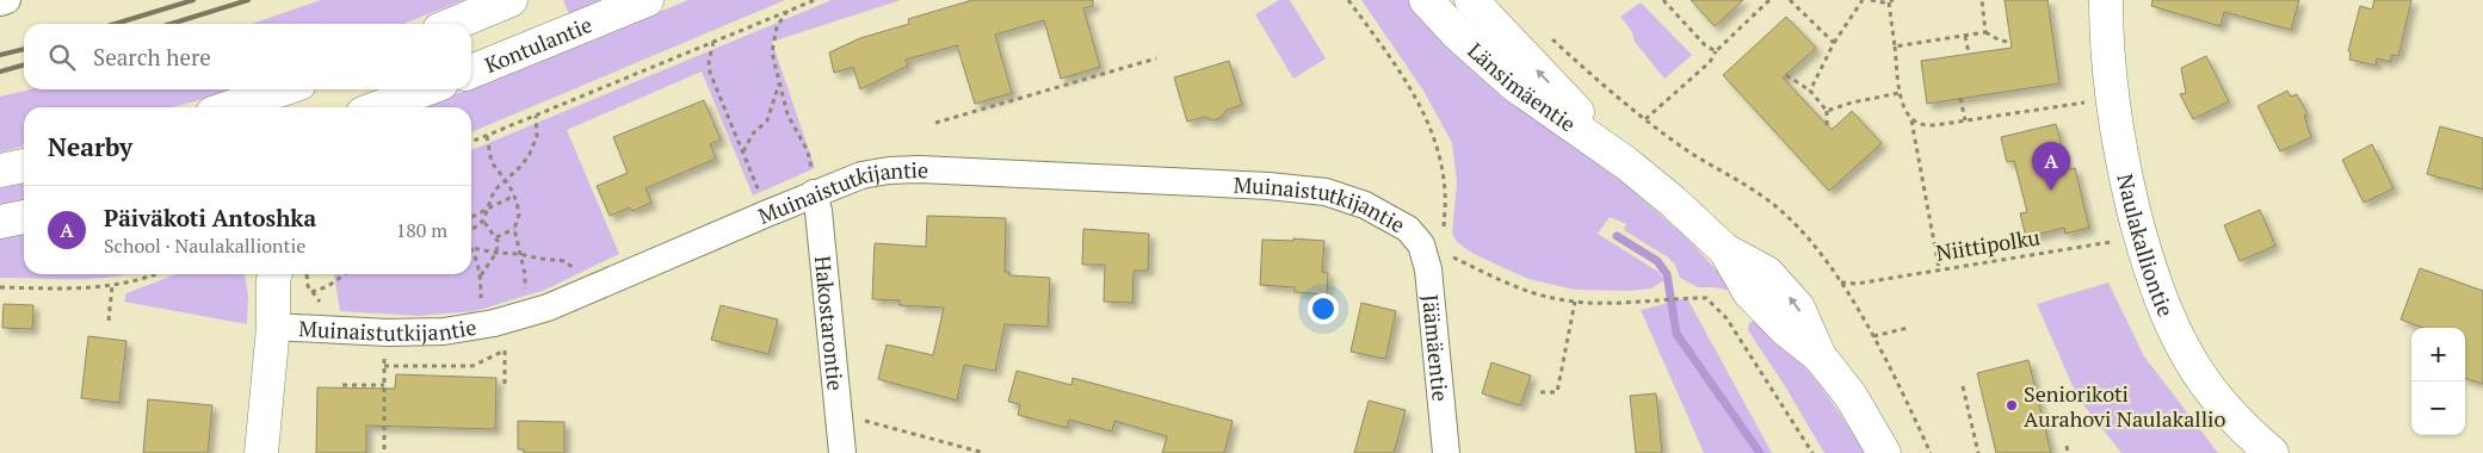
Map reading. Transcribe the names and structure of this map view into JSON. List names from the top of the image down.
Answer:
{
  "streets": {
    "main road": ["Kontulantie", "Länsimäentie", "Naulakalliontie"],
    "street": ["Muinaistutkijantie", "Hakostarontie", "Jäämäentie"],
    "path": ["Niittipolku"]
  },
  "crossings": [
    ["Muinaistutkijantie", "Hakostarontie"],
    ["Muinaistutkijantie", "Jäämäentie"],
    ["Naulakalliontie", "Niittipolku"]
  ],
  "places": ["Seniorikoti Aurahovi Naulakallio"],
  "page": {
    "search": "Search here",
    "heading": "Nearby",
    "pins": "A",
    "list": [
      {
        "mark": "A",
        "name": "Päiväkoti Antoshka",
        "note": "School · Naulakalliontie",
        "value": "180 m"
      }
    ],
    "map_buttons": ["+", "−"]
  }
}
